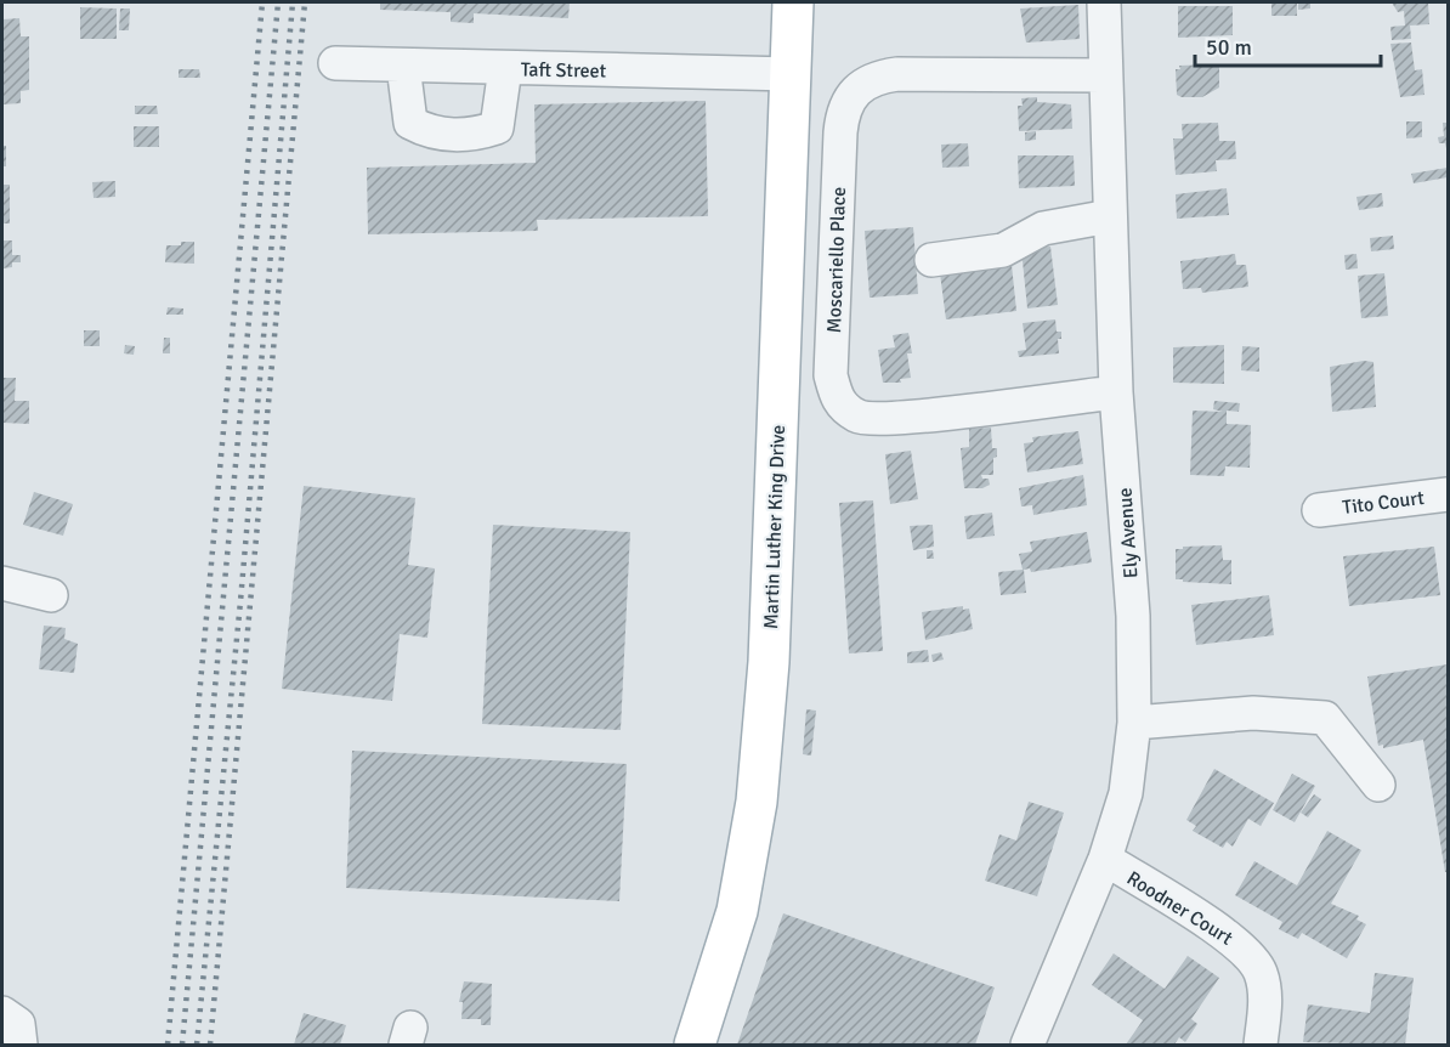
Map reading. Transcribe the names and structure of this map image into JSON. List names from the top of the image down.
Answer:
{
  "streets": {
    "main road": ["Martin Luther King Drive"],
    "street": [
      "Taft Street",
      "Moscariello Place",
      "Tito Court",
      "Ely Avenue",
      "Roodner Court"
    ]
  },
  "crossings": [
    ["Taft Street", "Martin Luther King Drive"],
    ["Moscariello Place", "Ely Avenue"],
    ["Ely Avenue", "Roodner Court"]
  ],
  "scale_bar": "50 m"
}
